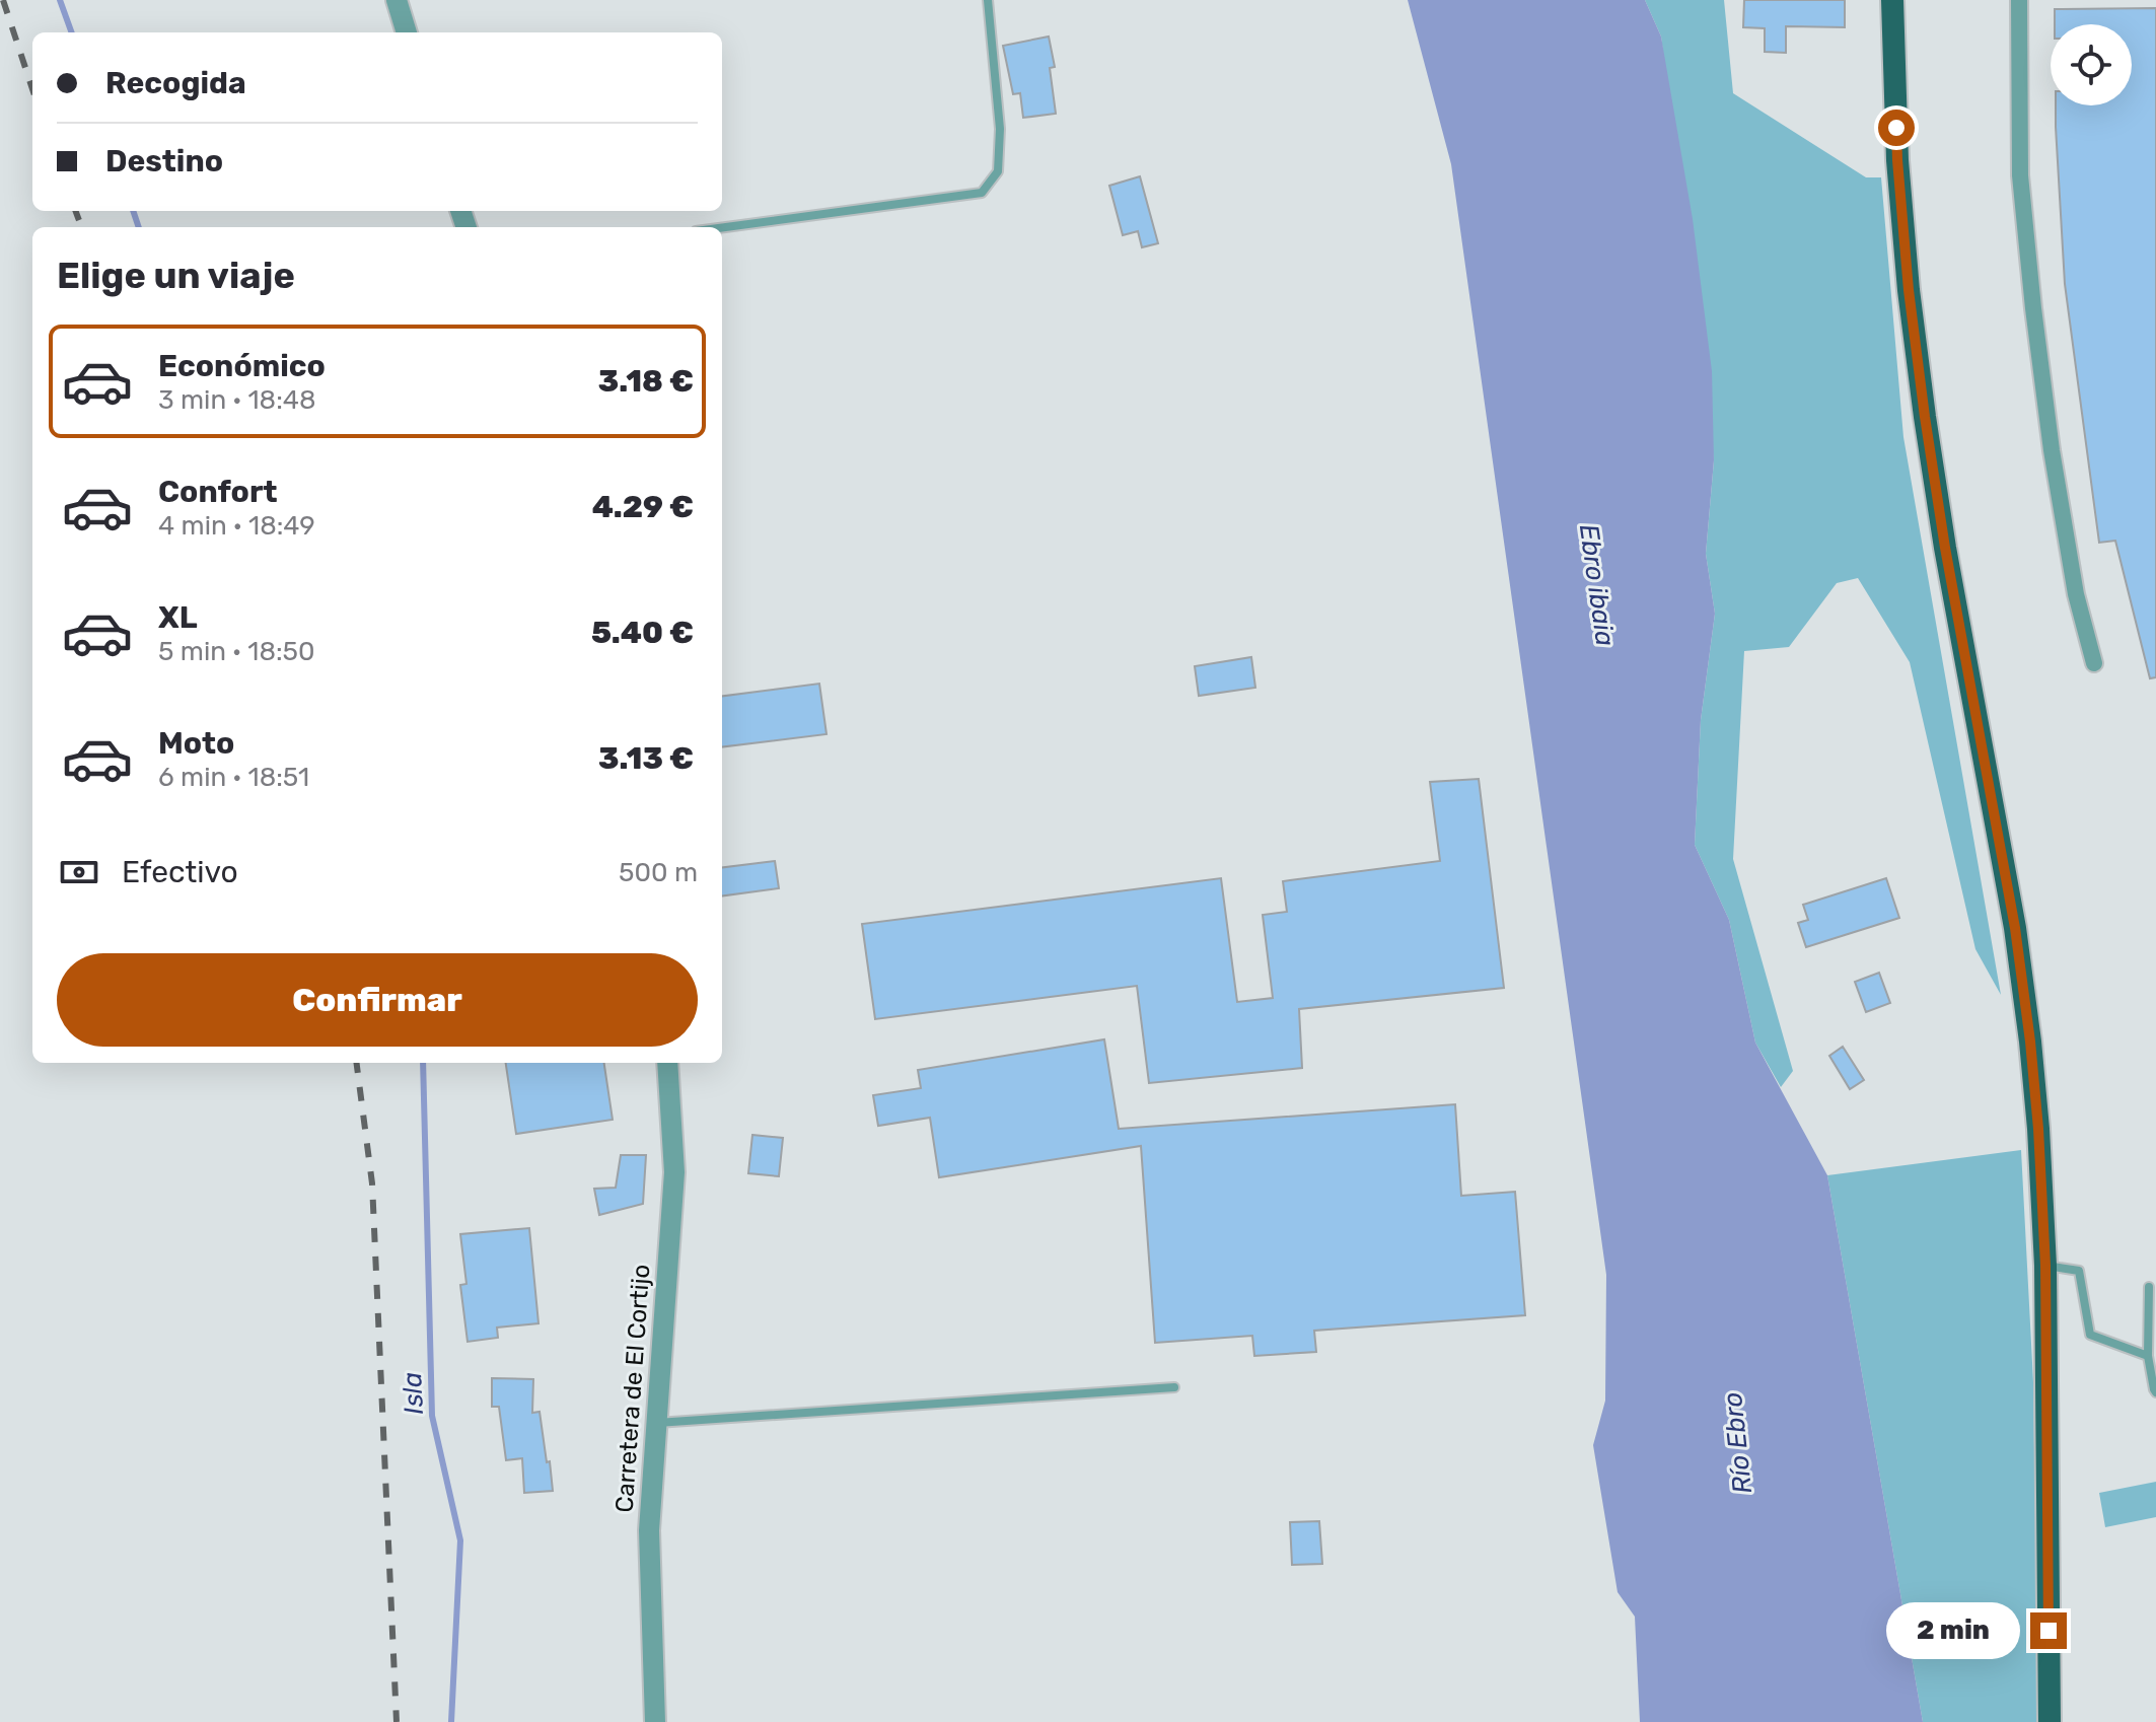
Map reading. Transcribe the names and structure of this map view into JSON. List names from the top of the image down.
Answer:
{
  "streets": {
    "street": ["Carretera de El Cortijo"]
  },
  "water": ["Ebro ibaia", "Isla", "Río Ebro"],
  "page": {
    "banner": ["Recogida", "Destino"],
    "heading": "Elige un viaje",
    "list": [
      {
        "name": "Económico",
        "note": "3 min · 18:48",
        "value": "3.18 €"
      },
      {
        "name": "Confort",
        "note": "4 min · 18:49",
        "value": "4.29 €"
      },
      {
        "name": "XL",
        "note": "5 min · 18:50",
        "value": "5.40 €"
      },
      {
        "name": "Moto",
        "note": "6 min · 18:51",
        "value": "3.13 €"
      }
    ],
    "pay": ["Efectivo", "500 m"],
    "buttons": "Confirmar",
    "bubble": "2 min"
  }
}
